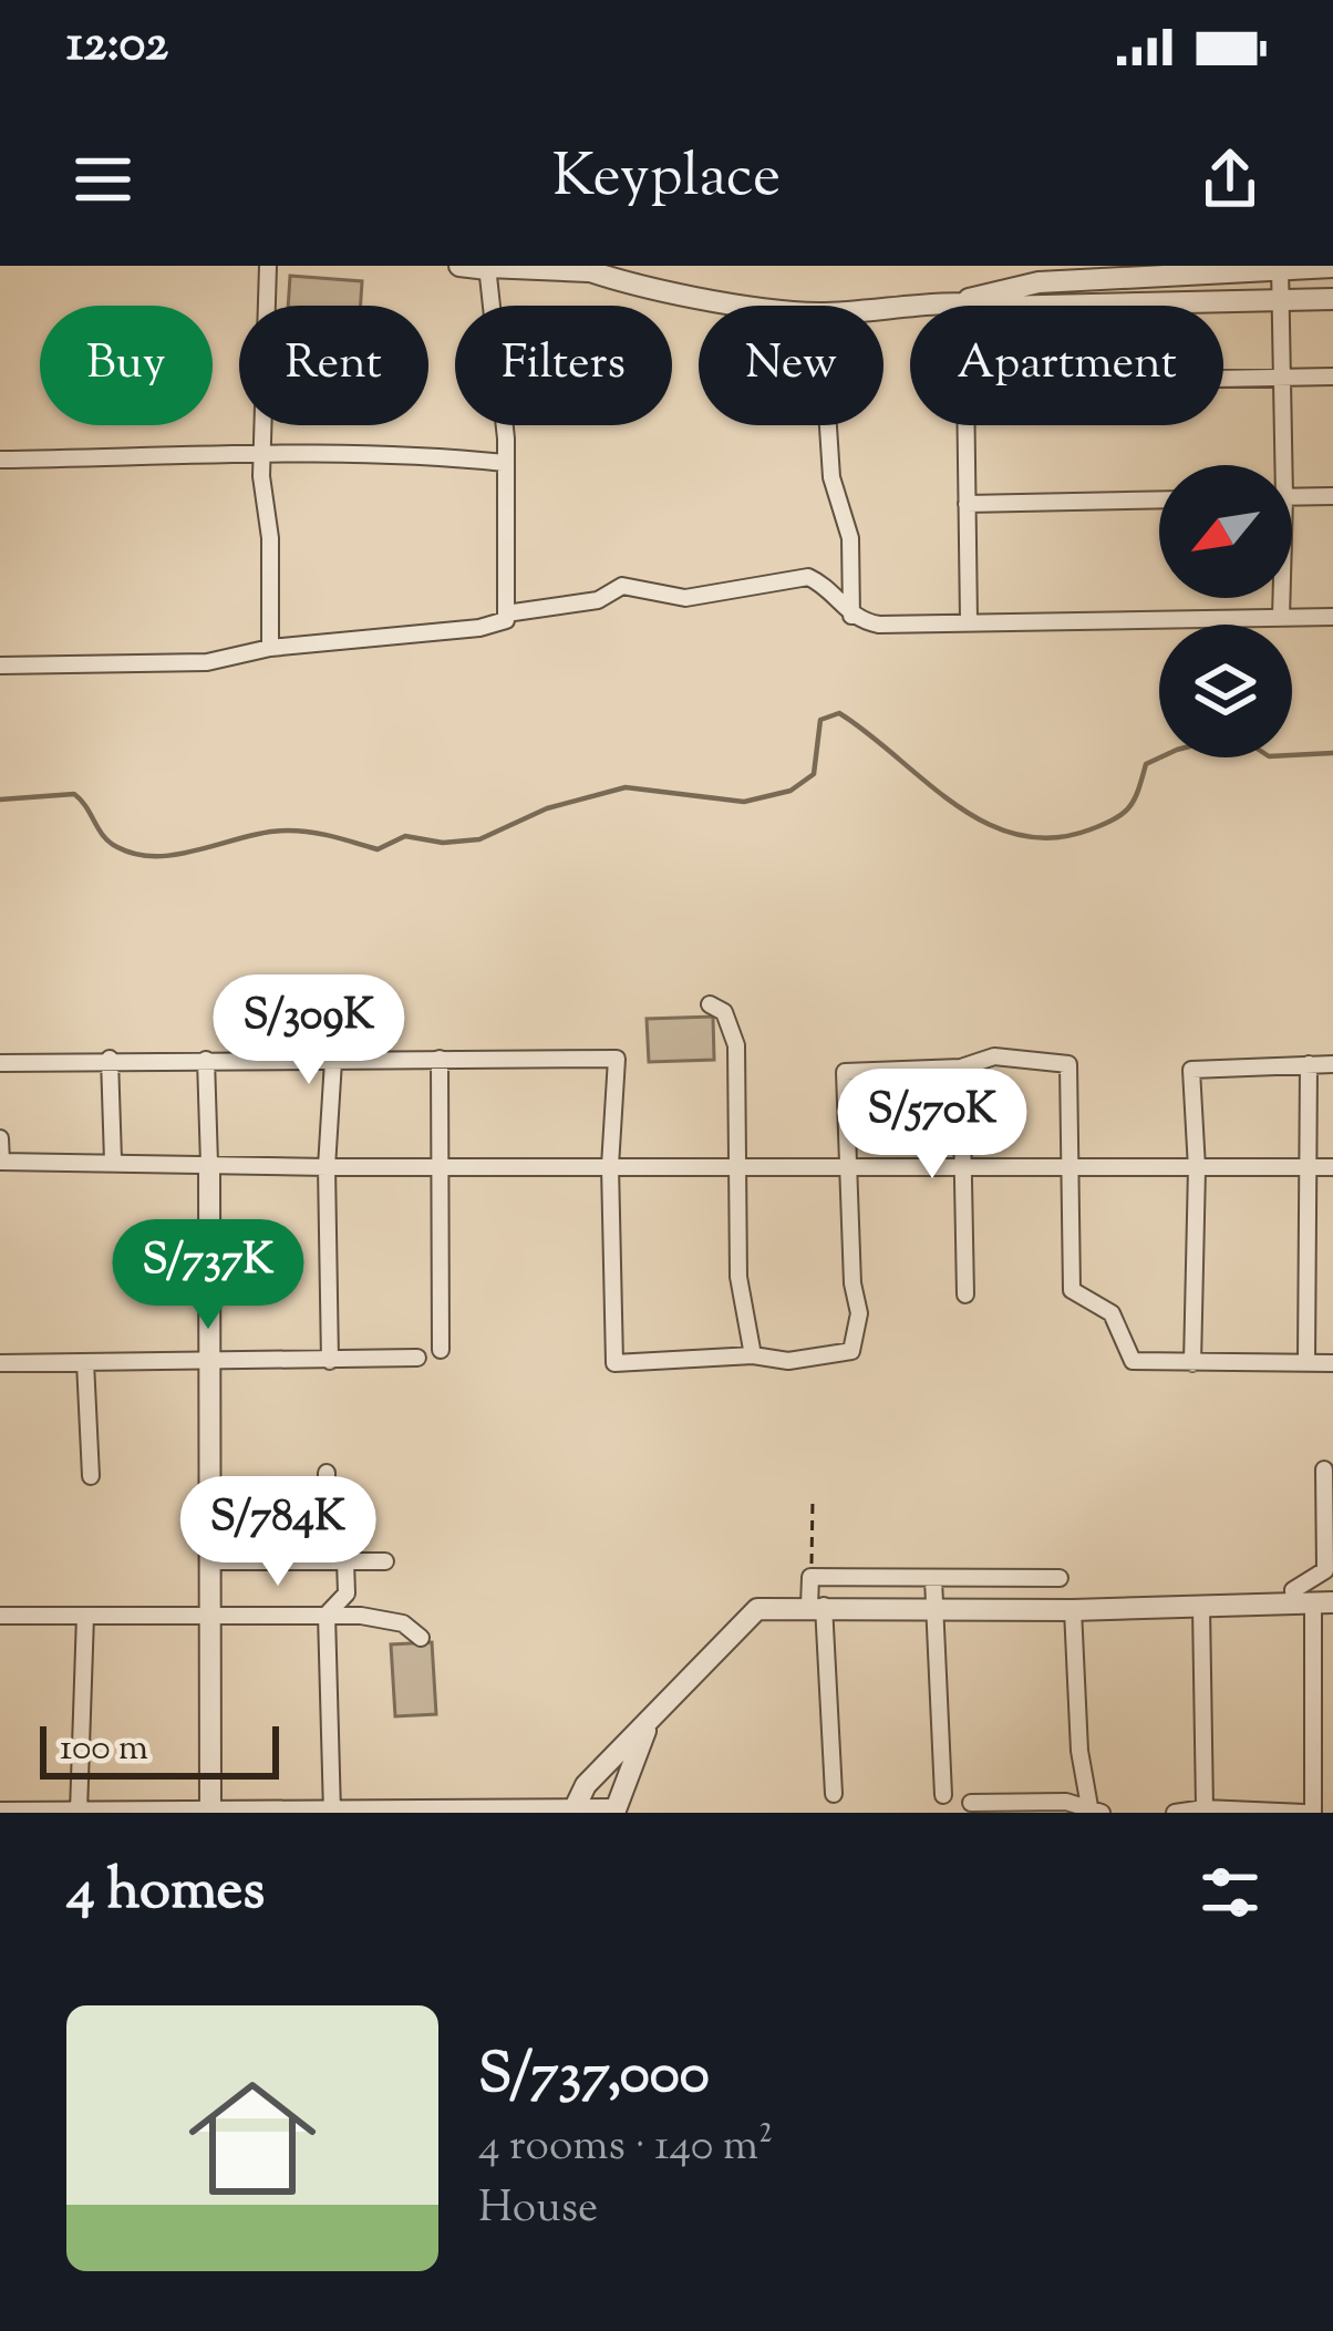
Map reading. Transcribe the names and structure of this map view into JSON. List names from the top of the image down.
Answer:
{
  "scale_bar": "100 m",
  "north": "bottom left",
  "page": {
    "status": "12:02",
    "header": "Keyplace",
    "chip": [
      "Buy",
      "Rent",
      "Filters",
      "New",
      "Apartment"
    ],
    "price": [
      "S/309K",
      "S/570K",
      "S/737K",
      "S/784K"
    ],
    "scale": "100 m",
    "heading": "4 homes",
    "list": [
      {
        "name": "S/737,000",
        "note": "4 rooms · 140 m² · House"
      }
    ]
  }
}
